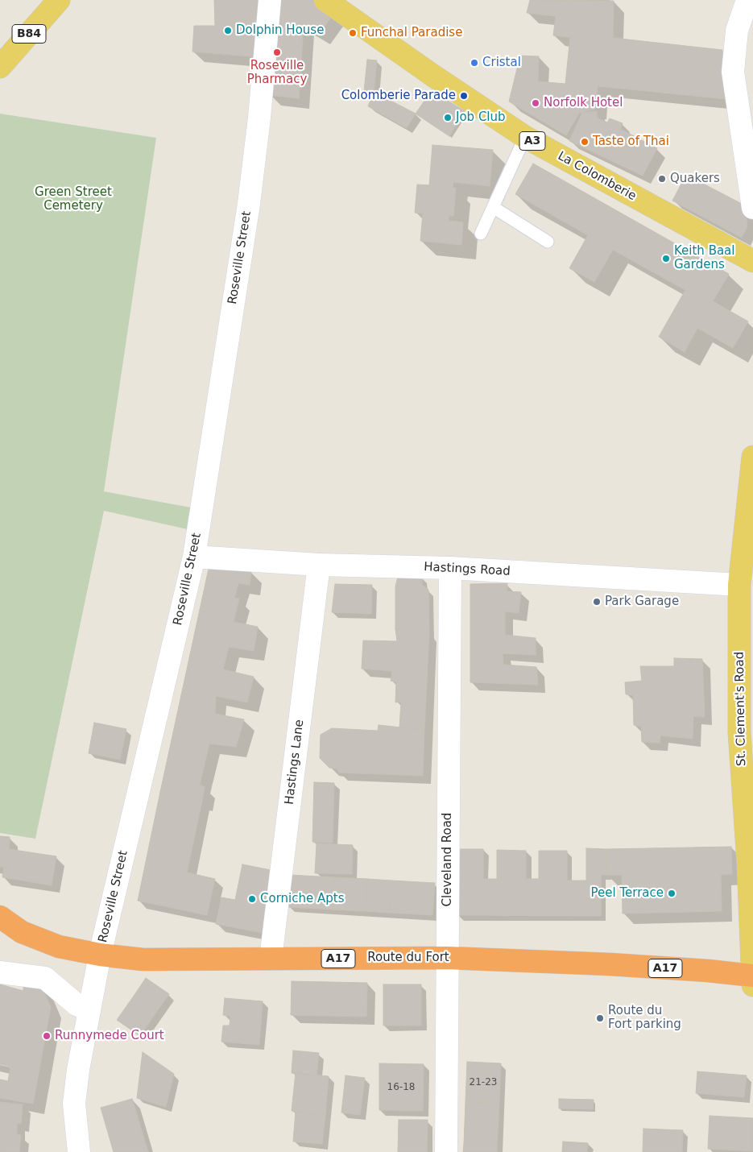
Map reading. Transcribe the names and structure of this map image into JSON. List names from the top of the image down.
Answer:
{
  "streets": {
    "highway": ["Route du Fort", "A17"],
    "main road": [
      "B84",
      "A3",
      "La Colomberie",
      "Roseville Street",
      "Hastings Road",
      "St. Clement's Road",
      "Hastings Lane",
      "Cleveland Road"
    ]
  },
  "crossings": [
    ["Roseville Street", "Hastings Road"],
    ["Roseville Street", "Route du Fort"],
    ["Hastings Road", "St. Clement's Road"],
    ["Hastings Road", "Hastings Lane"],
    ["Hastings Road", "Cleveland Road"],
    ["St. Clement's Road", "Route du Fort"],
    ["Hastings Lane", "Route du Fort"],
    ["Cleveland Road", "Route du Fort"]
  ],
  "parks": ["Green Street Cemetery"],
  "places": [
    "Dolphin House",
    "Funchal Paradise",
    "Roseville Pharmacy",
    "Cristal",
    "Colomberie Parade",
    "Norfolk Hotel",
    "Job Club",
    "Taste of Thai",
    "Quakers",
    "Keith Baal Gardens",
    "Park Garage",
    "Peel Terrace",
    "Corniche Apts",
    "Route du Fort parking",
    "Runnymede Court"
  ],
  "house_numbers": ["21-23", "16-18"]
}
